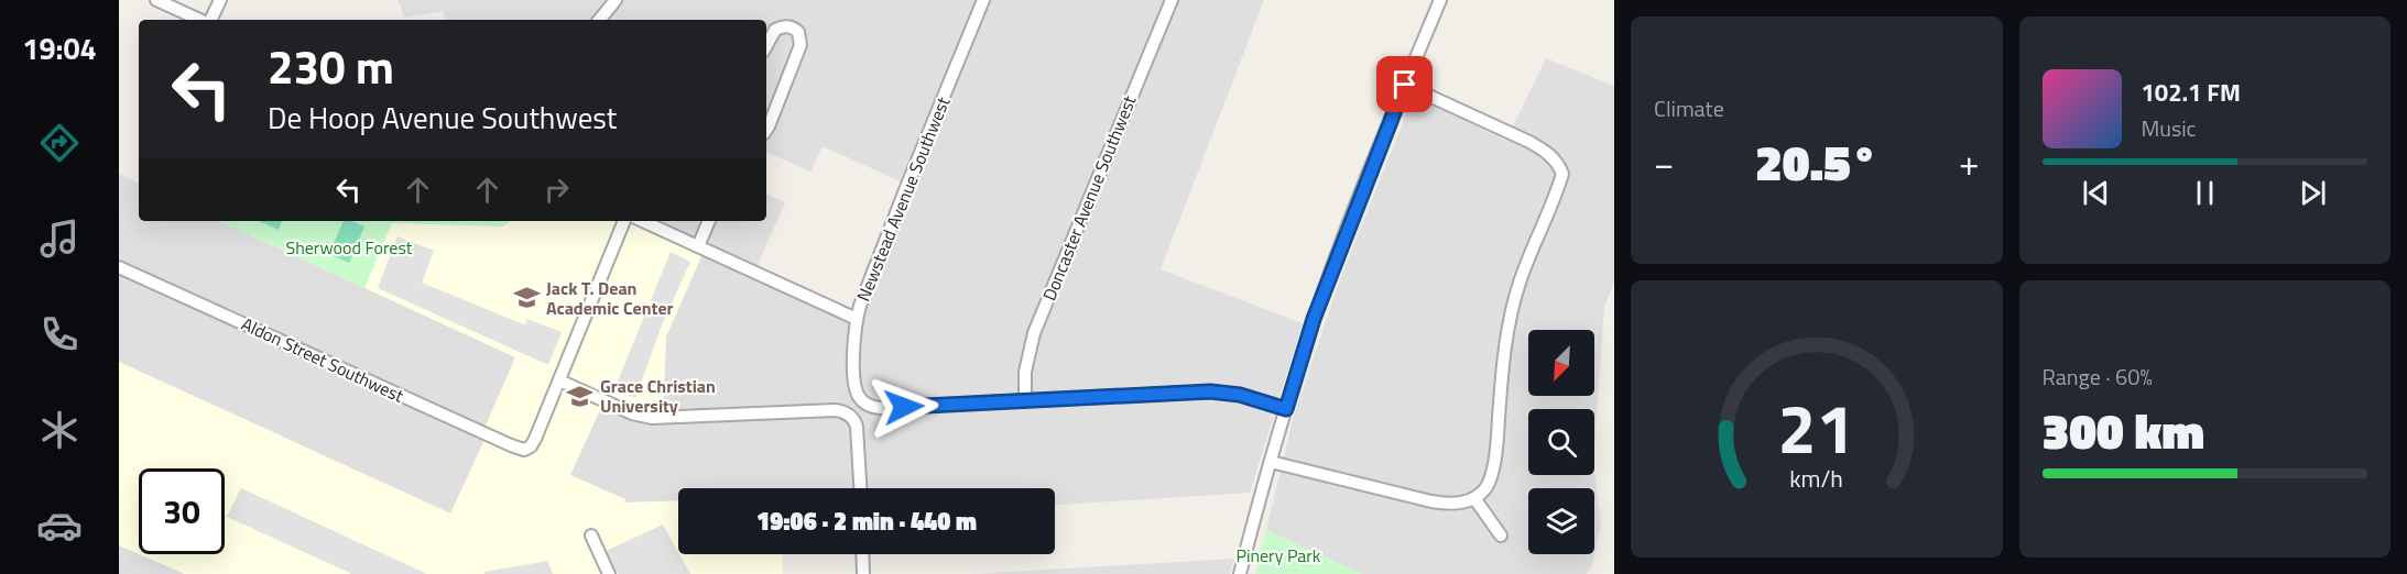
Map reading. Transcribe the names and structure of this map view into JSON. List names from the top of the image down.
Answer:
{
  "streets": {
    "street": ["Doncaster Avenue Southwest", "Newstead Avenue Southwest", "Aldon Street Southwest"]
  },
  "crossings": [
    ["Doncaster Avenue Southwest", "Newstead Avenue Southwest"]
  ],
  "parks": ["Sherwood Forest", "Pinery Park"],
  "places": {
    "school or university": ["Jack T. Dean Academic Center", "Grace Christian University"]
  },
  "north": "bottom left",
  "page": {
    "tabs": "19:04",
    "tile": [
      "Climate",
      ["Range · 60%", "300 km"]
    ],
    "turn": ["230 m", "De Hoop Avenue Southwest"],
    "song": ["102.1 FM", "Music"],
    "heat": ["−", "20.5°", "+"],
    "limit": "30",
    "trip": "19:06 · 2 min · 440 m",
    "gauge": ["21", "km/h"]
  }
}
